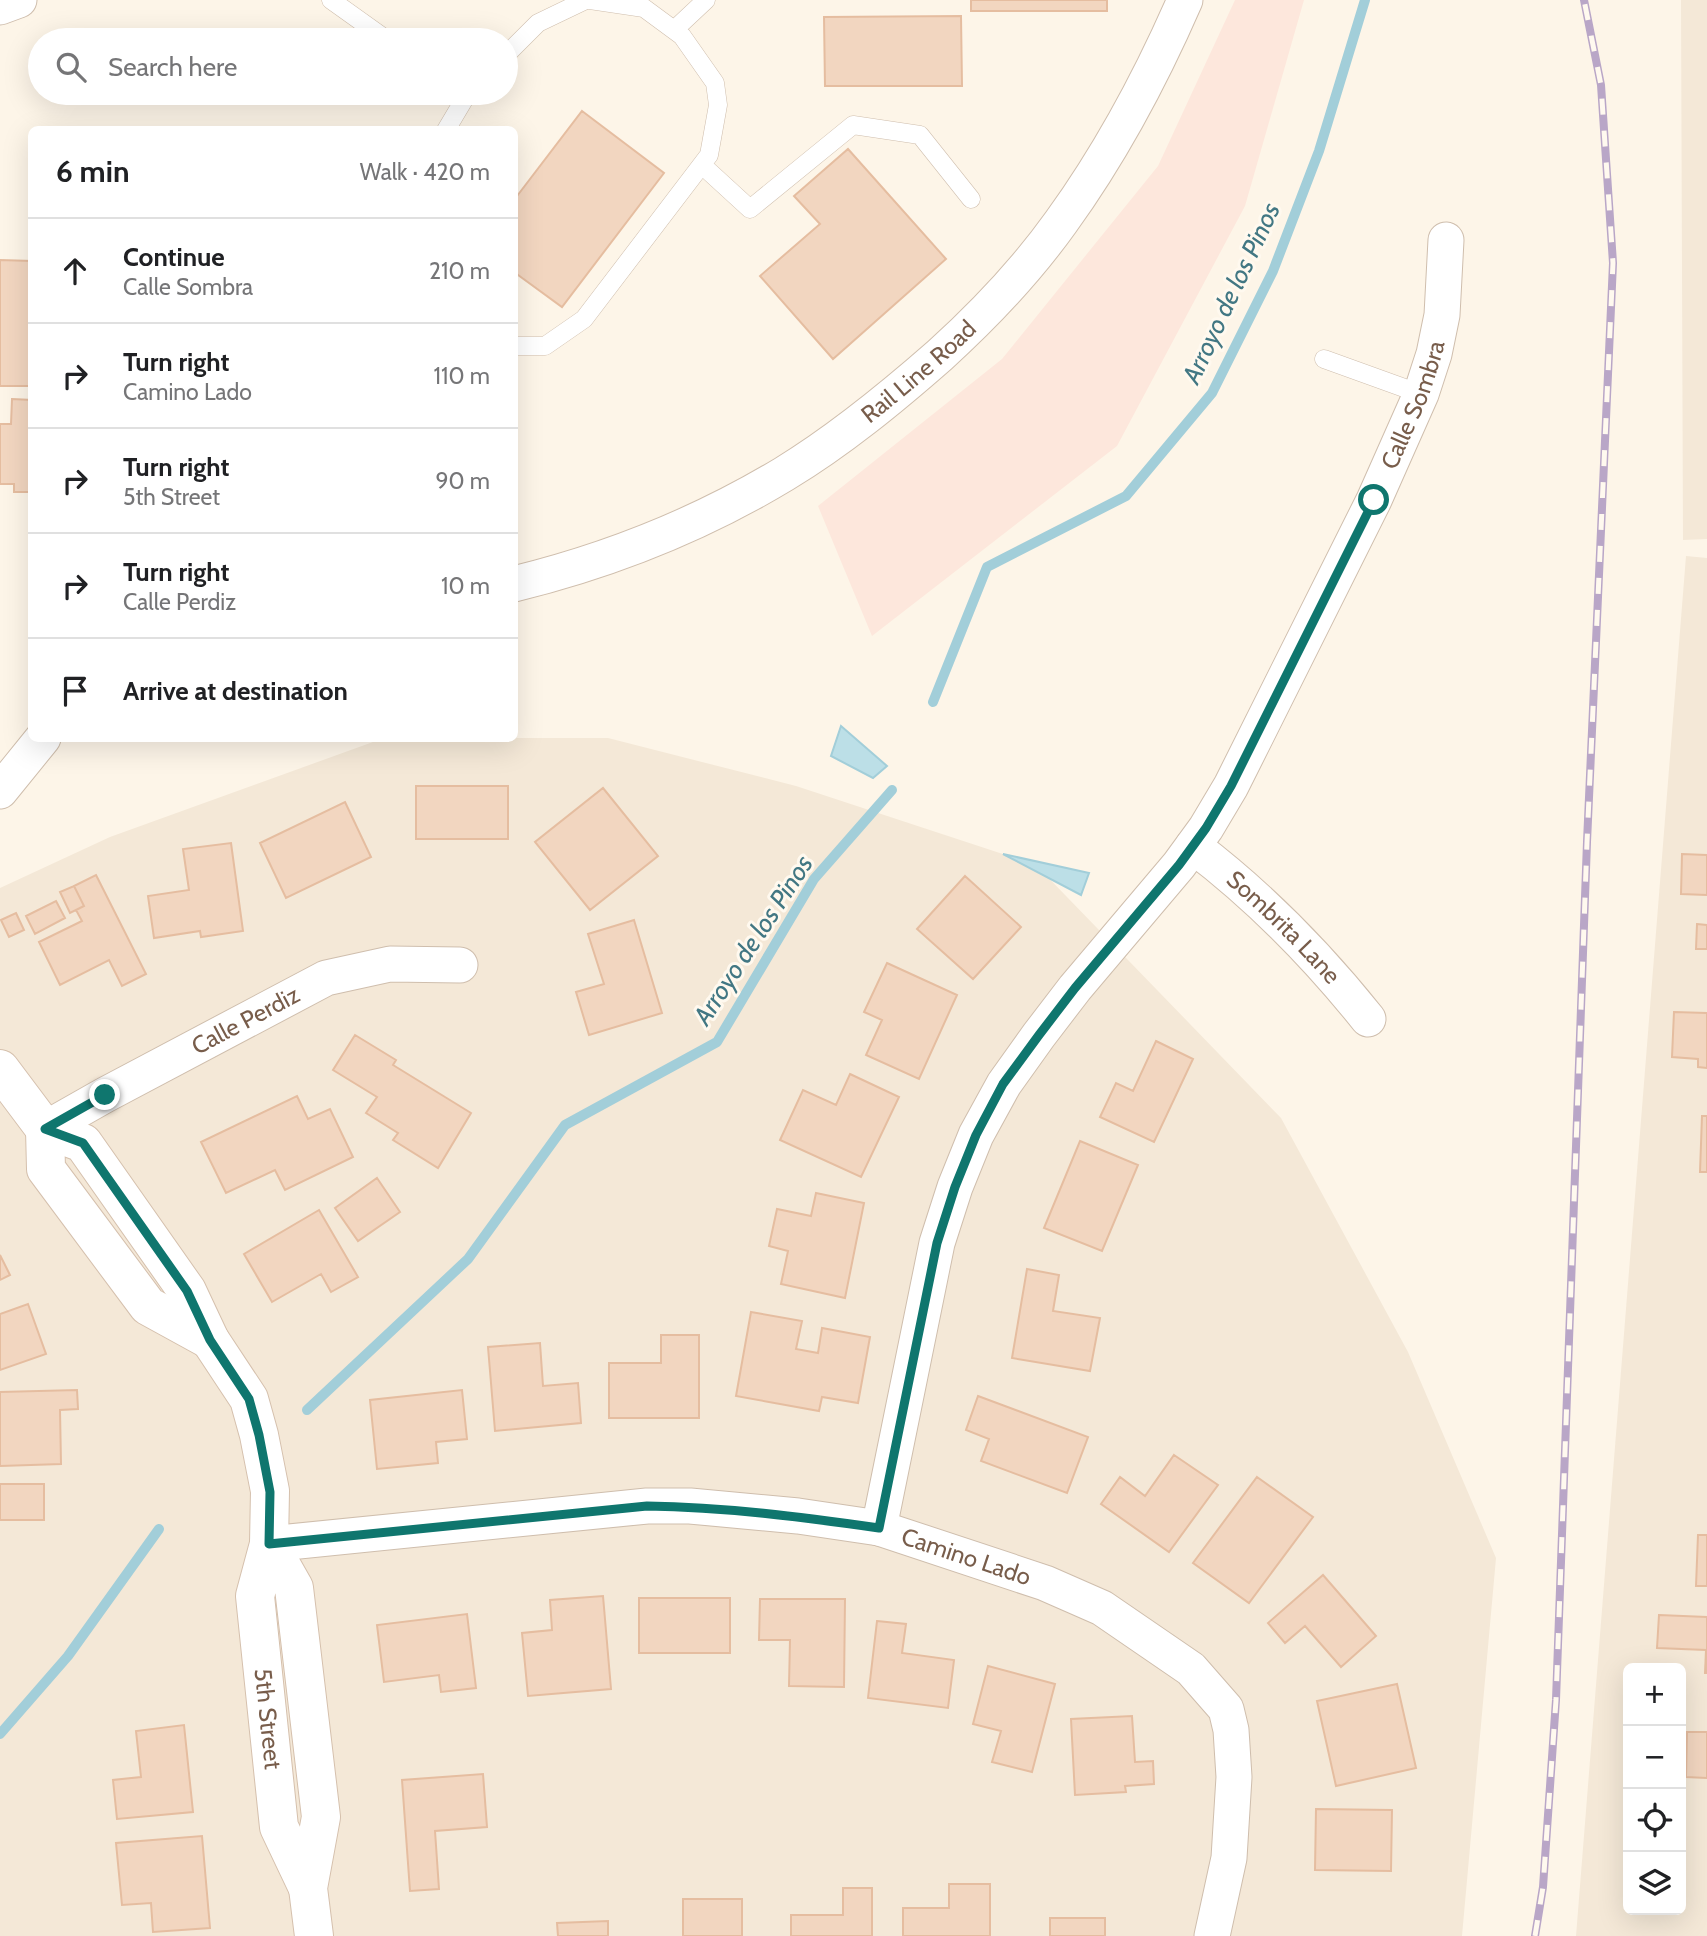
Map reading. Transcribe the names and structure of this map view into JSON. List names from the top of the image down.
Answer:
{
  "streets": {
    "street": [
      "Rail Line Road",
      "Calle Sombra",
      "Sombrita Lane",
      "Calle Perdiz",
      "Camino Lado",
      "5th Street"
    ]
  },
  "crossings": [
    ["Calle Sombra", "Sombrita Lane"],
    ["Calle Sombra", "Camino Lado"],
    ["Camino Lado", "5th Street"]
  ],
  "water": ["Arroyo de los Pinos"],
  "page": {
    "search": "Search here",
    "heading": ["6 min", "Walk · 420 m"],
    "list": [
      ["Continue", "Calle Sombra", "210 m"],
      ["Turn right", "Camino Lado", "110 m"],
      ["Turn right", "5th Street", "90 m"],
      ["Turn right", "Calle Perdiz", "10 m"],
      "Arrive at destination"
    ],
    "map_buttons": ["+", "−"]
  }
}
